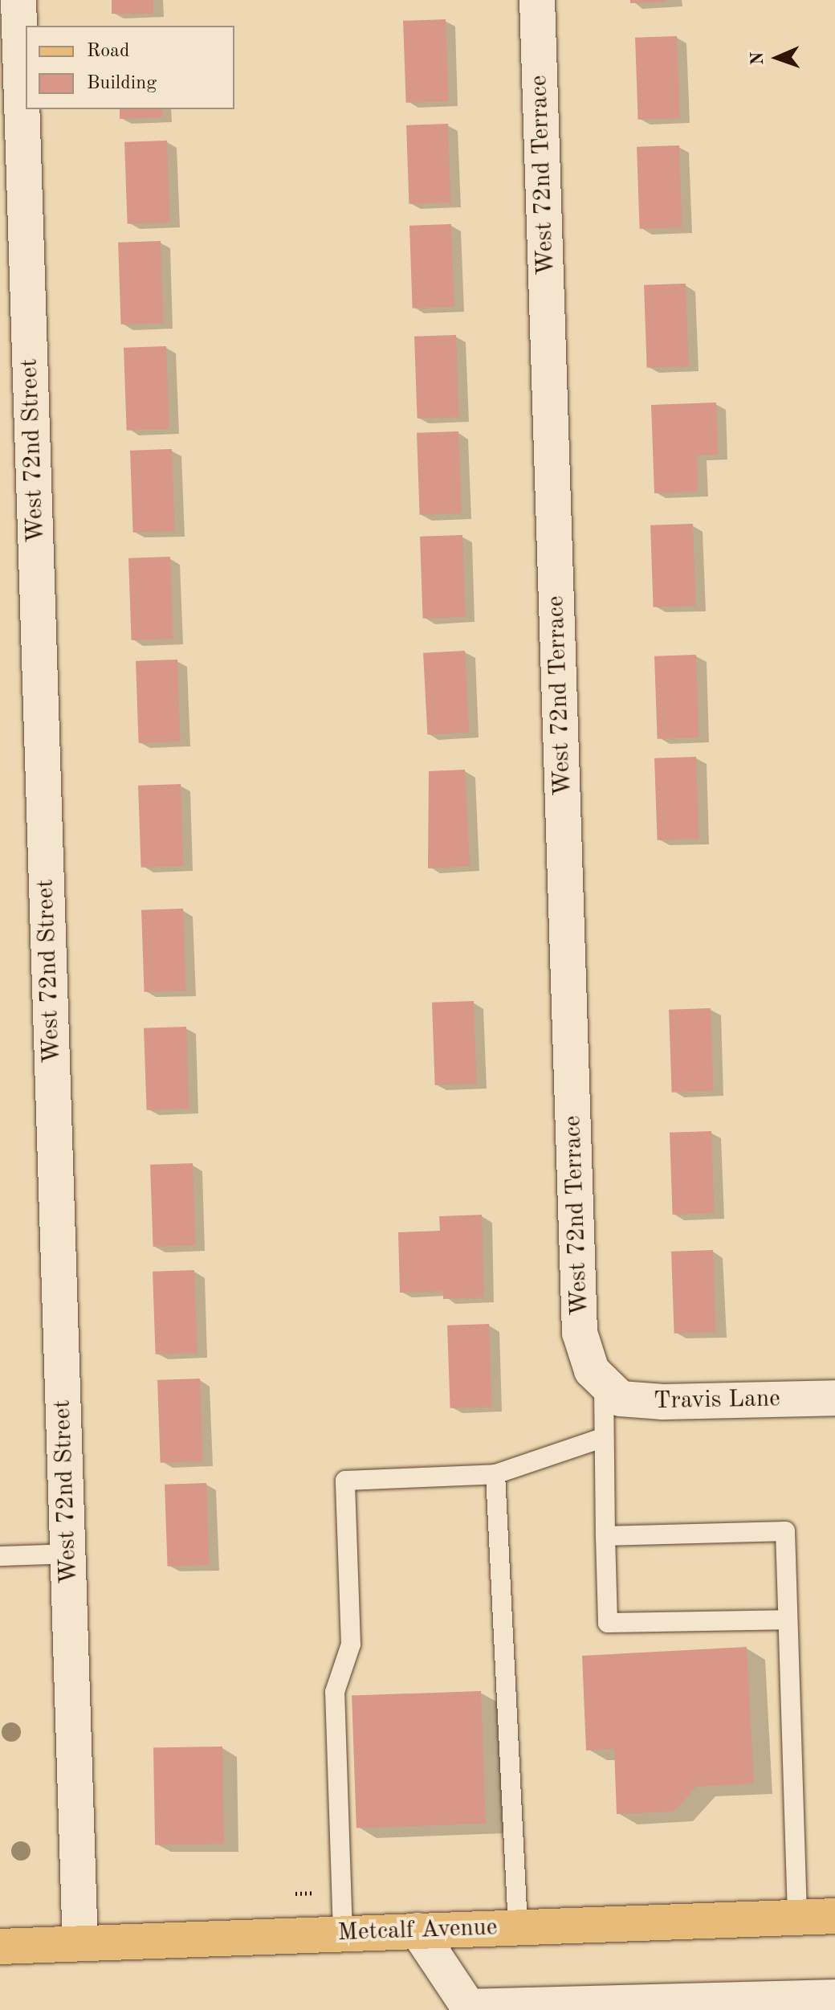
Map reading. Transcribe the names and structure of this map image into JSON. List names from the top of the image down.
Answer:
{
  "streets": {
    "main road": ["Metcalf Avenue"],
    "street": ["West 72nd Terrace", "West 72nd Street", "Travis Lane"]
  },
  "crossings": [
    ["West 72nd Terrace", "Travis Lane"],
    ["West 72nd Street", "Metcalf Avenue"]
  ],
  "legend": ["Road", "Building"],
  "north": "left"
}
